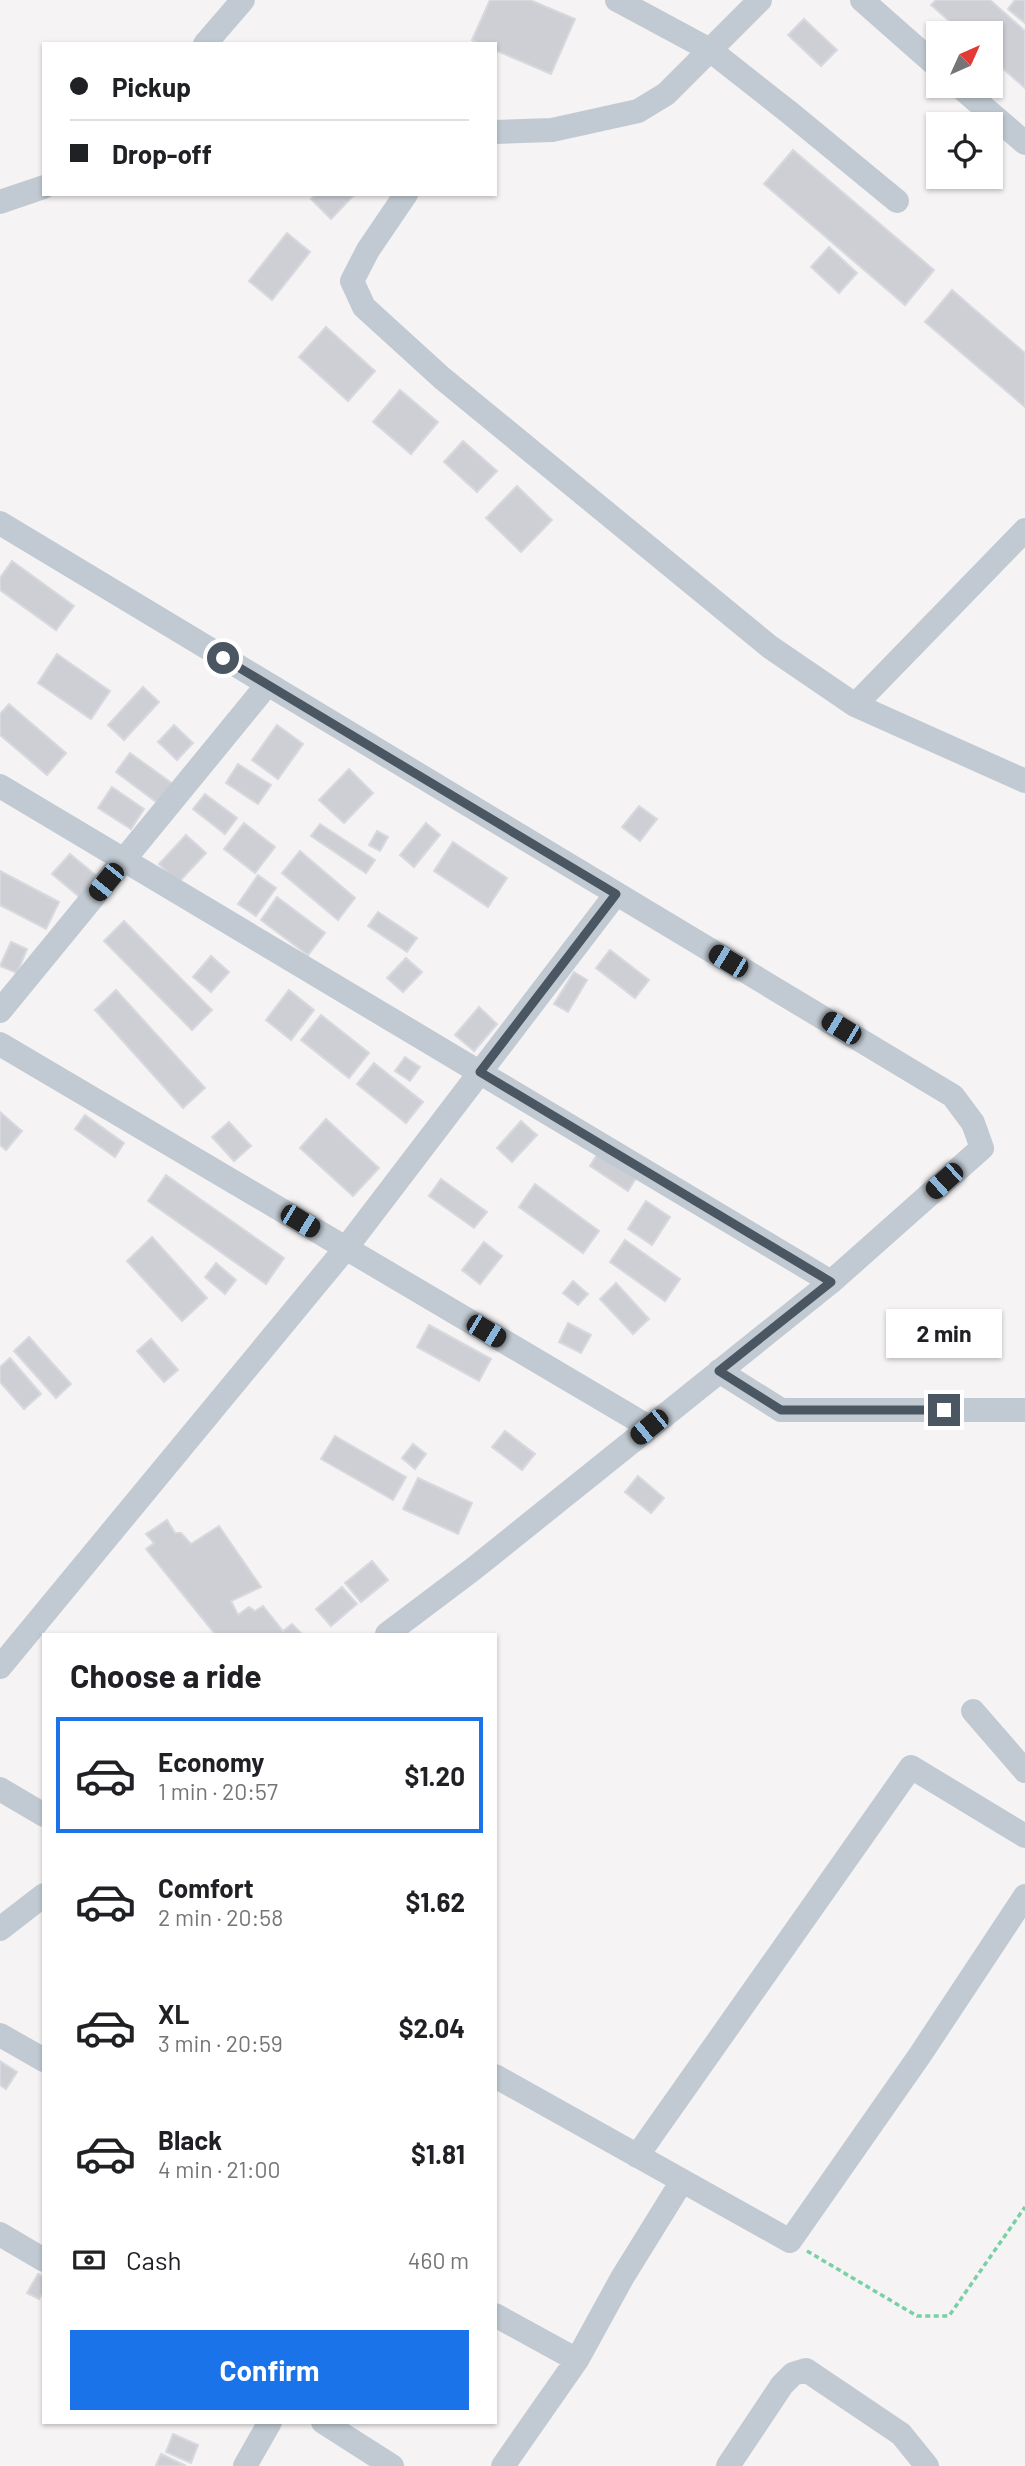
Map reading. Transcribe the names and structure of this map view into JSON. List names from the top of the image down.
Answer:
{
  "north": "top right",
  "page": {
    "banner": ["Pickup", "Drop-off"],
    "bubble": "2 min",
    "heading": "Choose a ride",
    "list": [
      {
        "name": "Economy",
        "note": "1 min · 20:57",
        "value": "$1.20"
      },
      {
        "name": "Comfort",
        "note": "2 min · 20:58",
        "value": "$1.62"
      },
      {
        "name": "XL",
        "note": "3 min · 20:59",
        "value": "$2.04"
      },
      {
        "name": "Black",
        "note": "4 min · 21:00",
        "value": "$1.81"
      }
    ],
    "pay": ["Cash", "460 m"],
    "buttons": "Confirm"
  }
}
